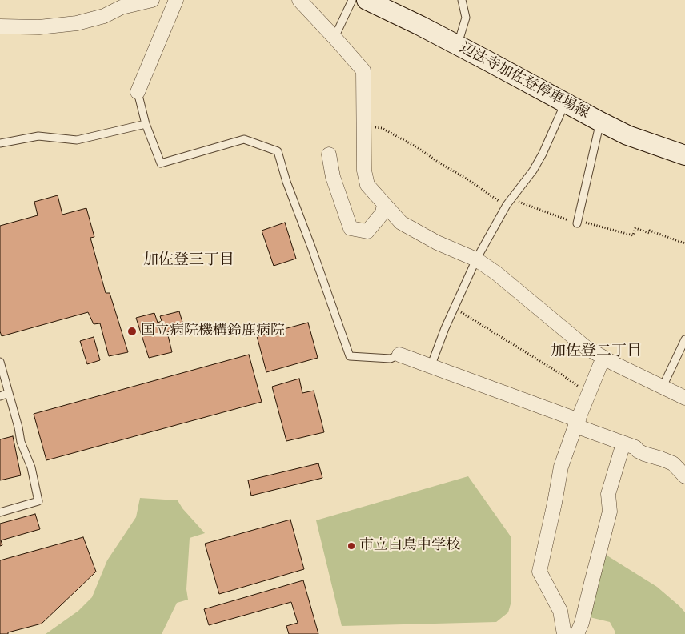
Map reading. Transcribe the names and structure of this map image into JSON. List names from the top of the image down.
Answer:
{
  "streets": {
    "main road": ["辺法寺加佐登停車場線"]
  },
  "districts": ["加佐登三丁目", "加佐登二丁目"],
  "places": ["国立病院機構鈴鹿病院", "市立白鳥中学校"]
}
